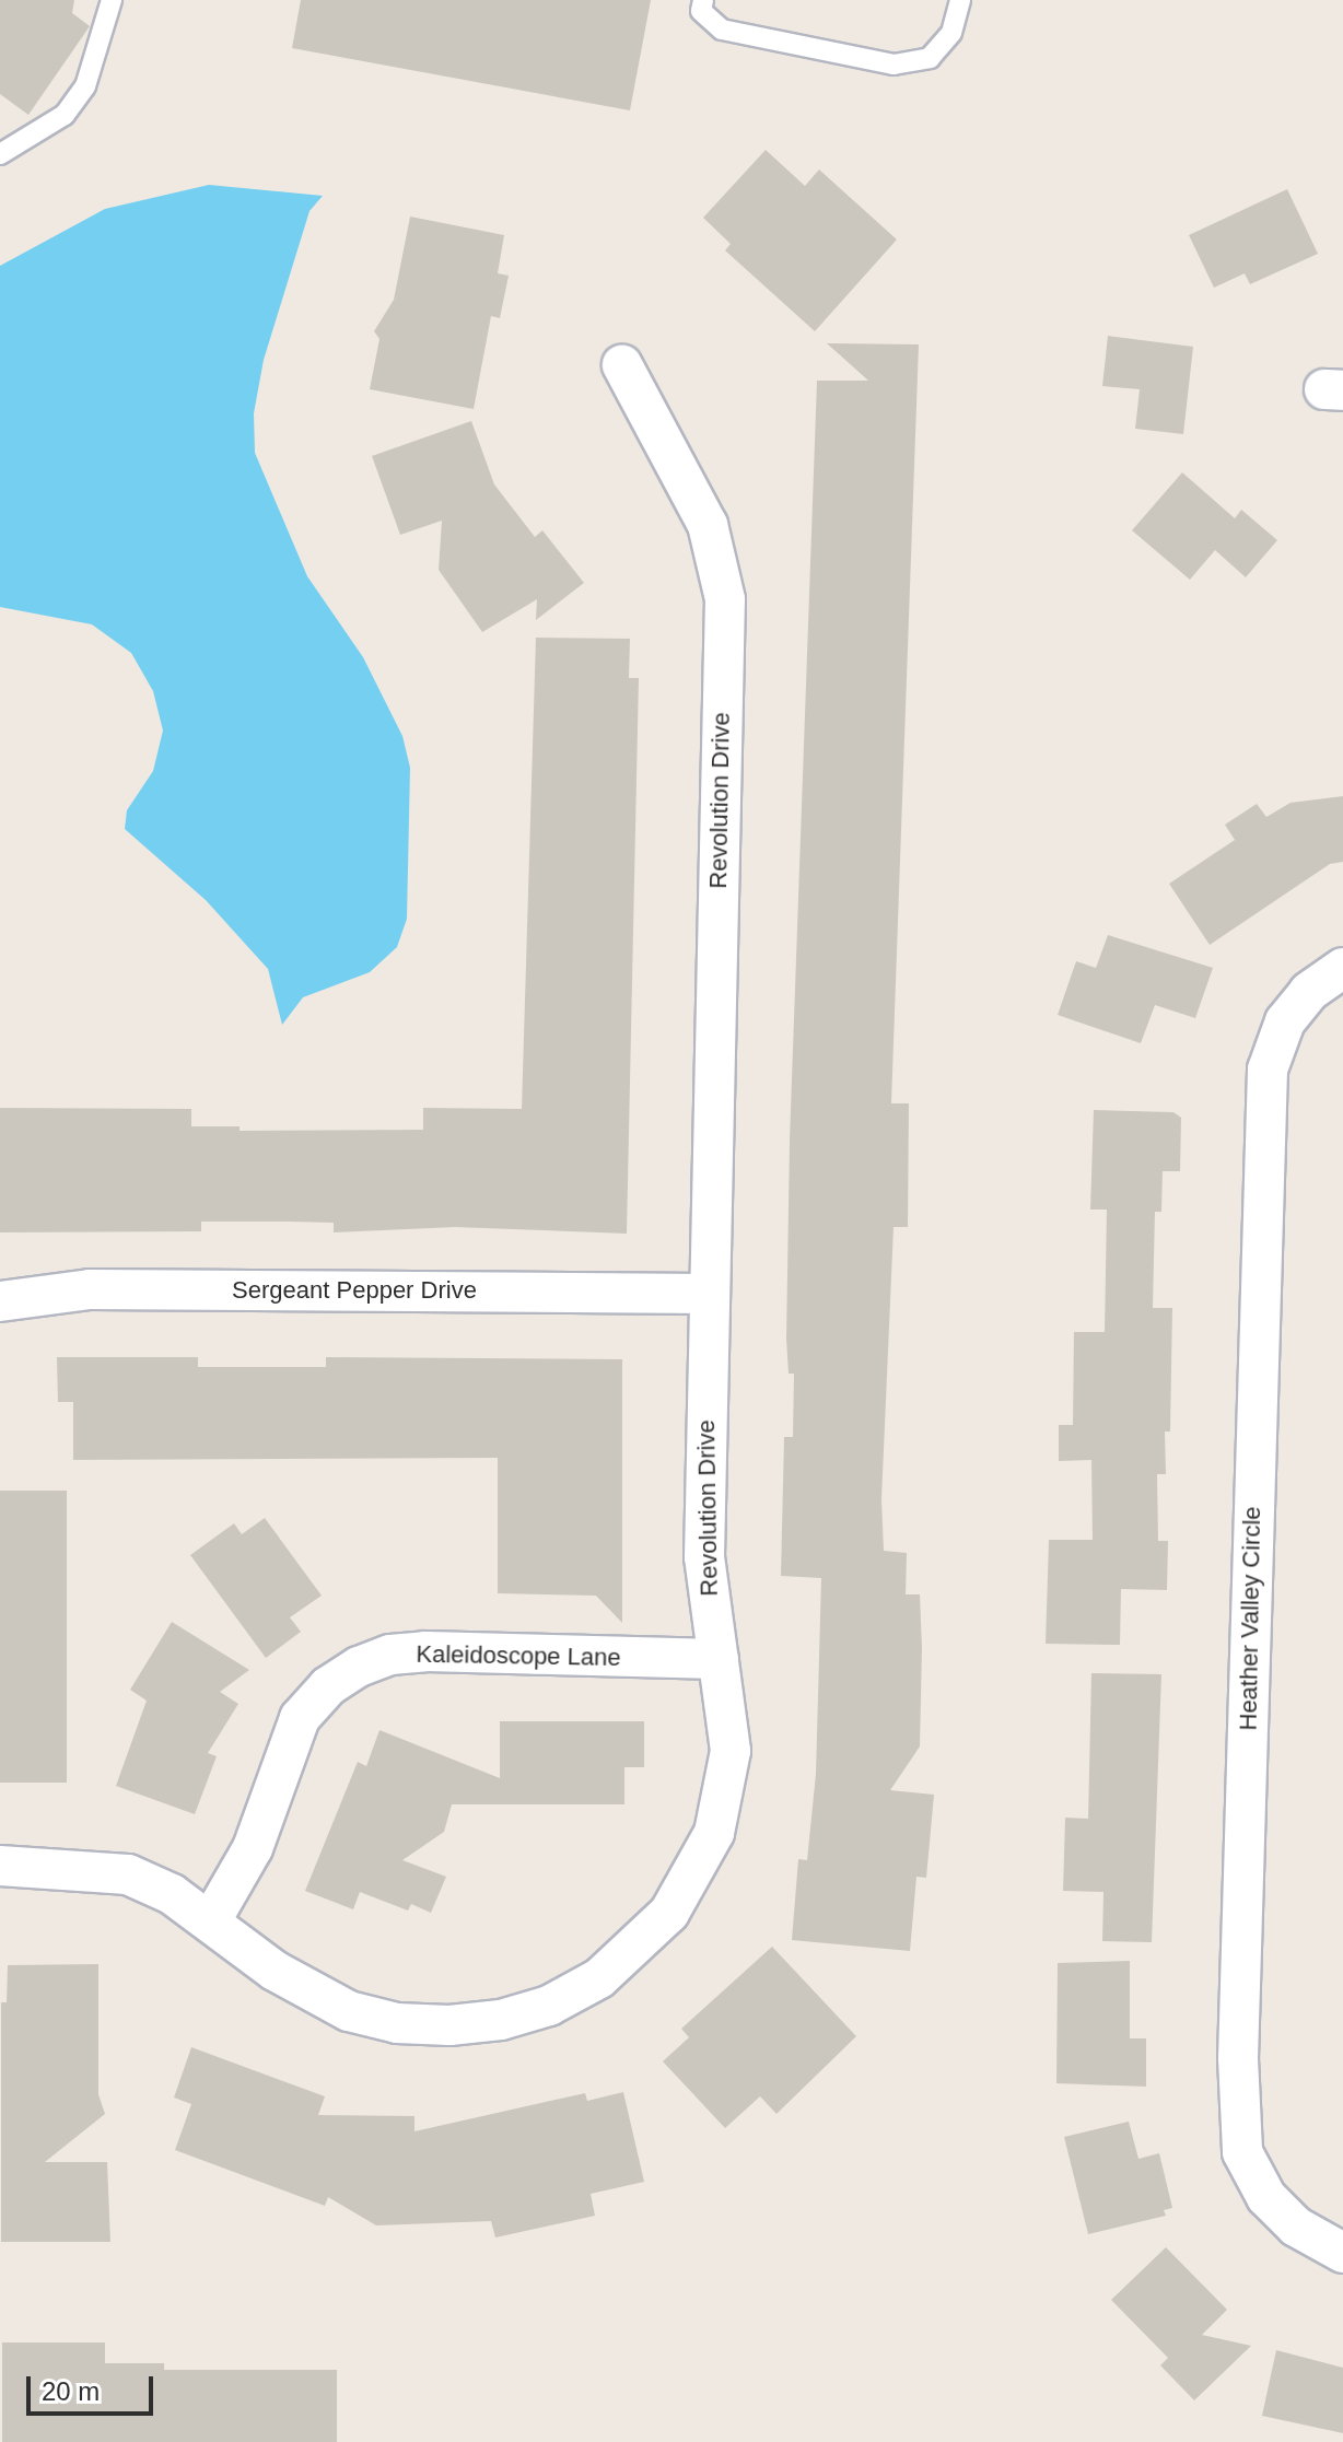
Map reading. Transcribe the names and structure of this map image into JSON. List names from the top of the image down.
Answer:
{
  "streets": {
    "street": [
      "Revolution Drive",
      "Sergeant Pepper Drive",
      "Heather Valley Circle",
      "Kaleidoscope Lane"
    ]
  },
  "crossings": [
    ["Revolution Drive", "Sergeant Pepper Drive"],
    ["Revolution Drive", "Kaleidoscope Lane"]
  ],
  "scale_bar": "20 m"
}
